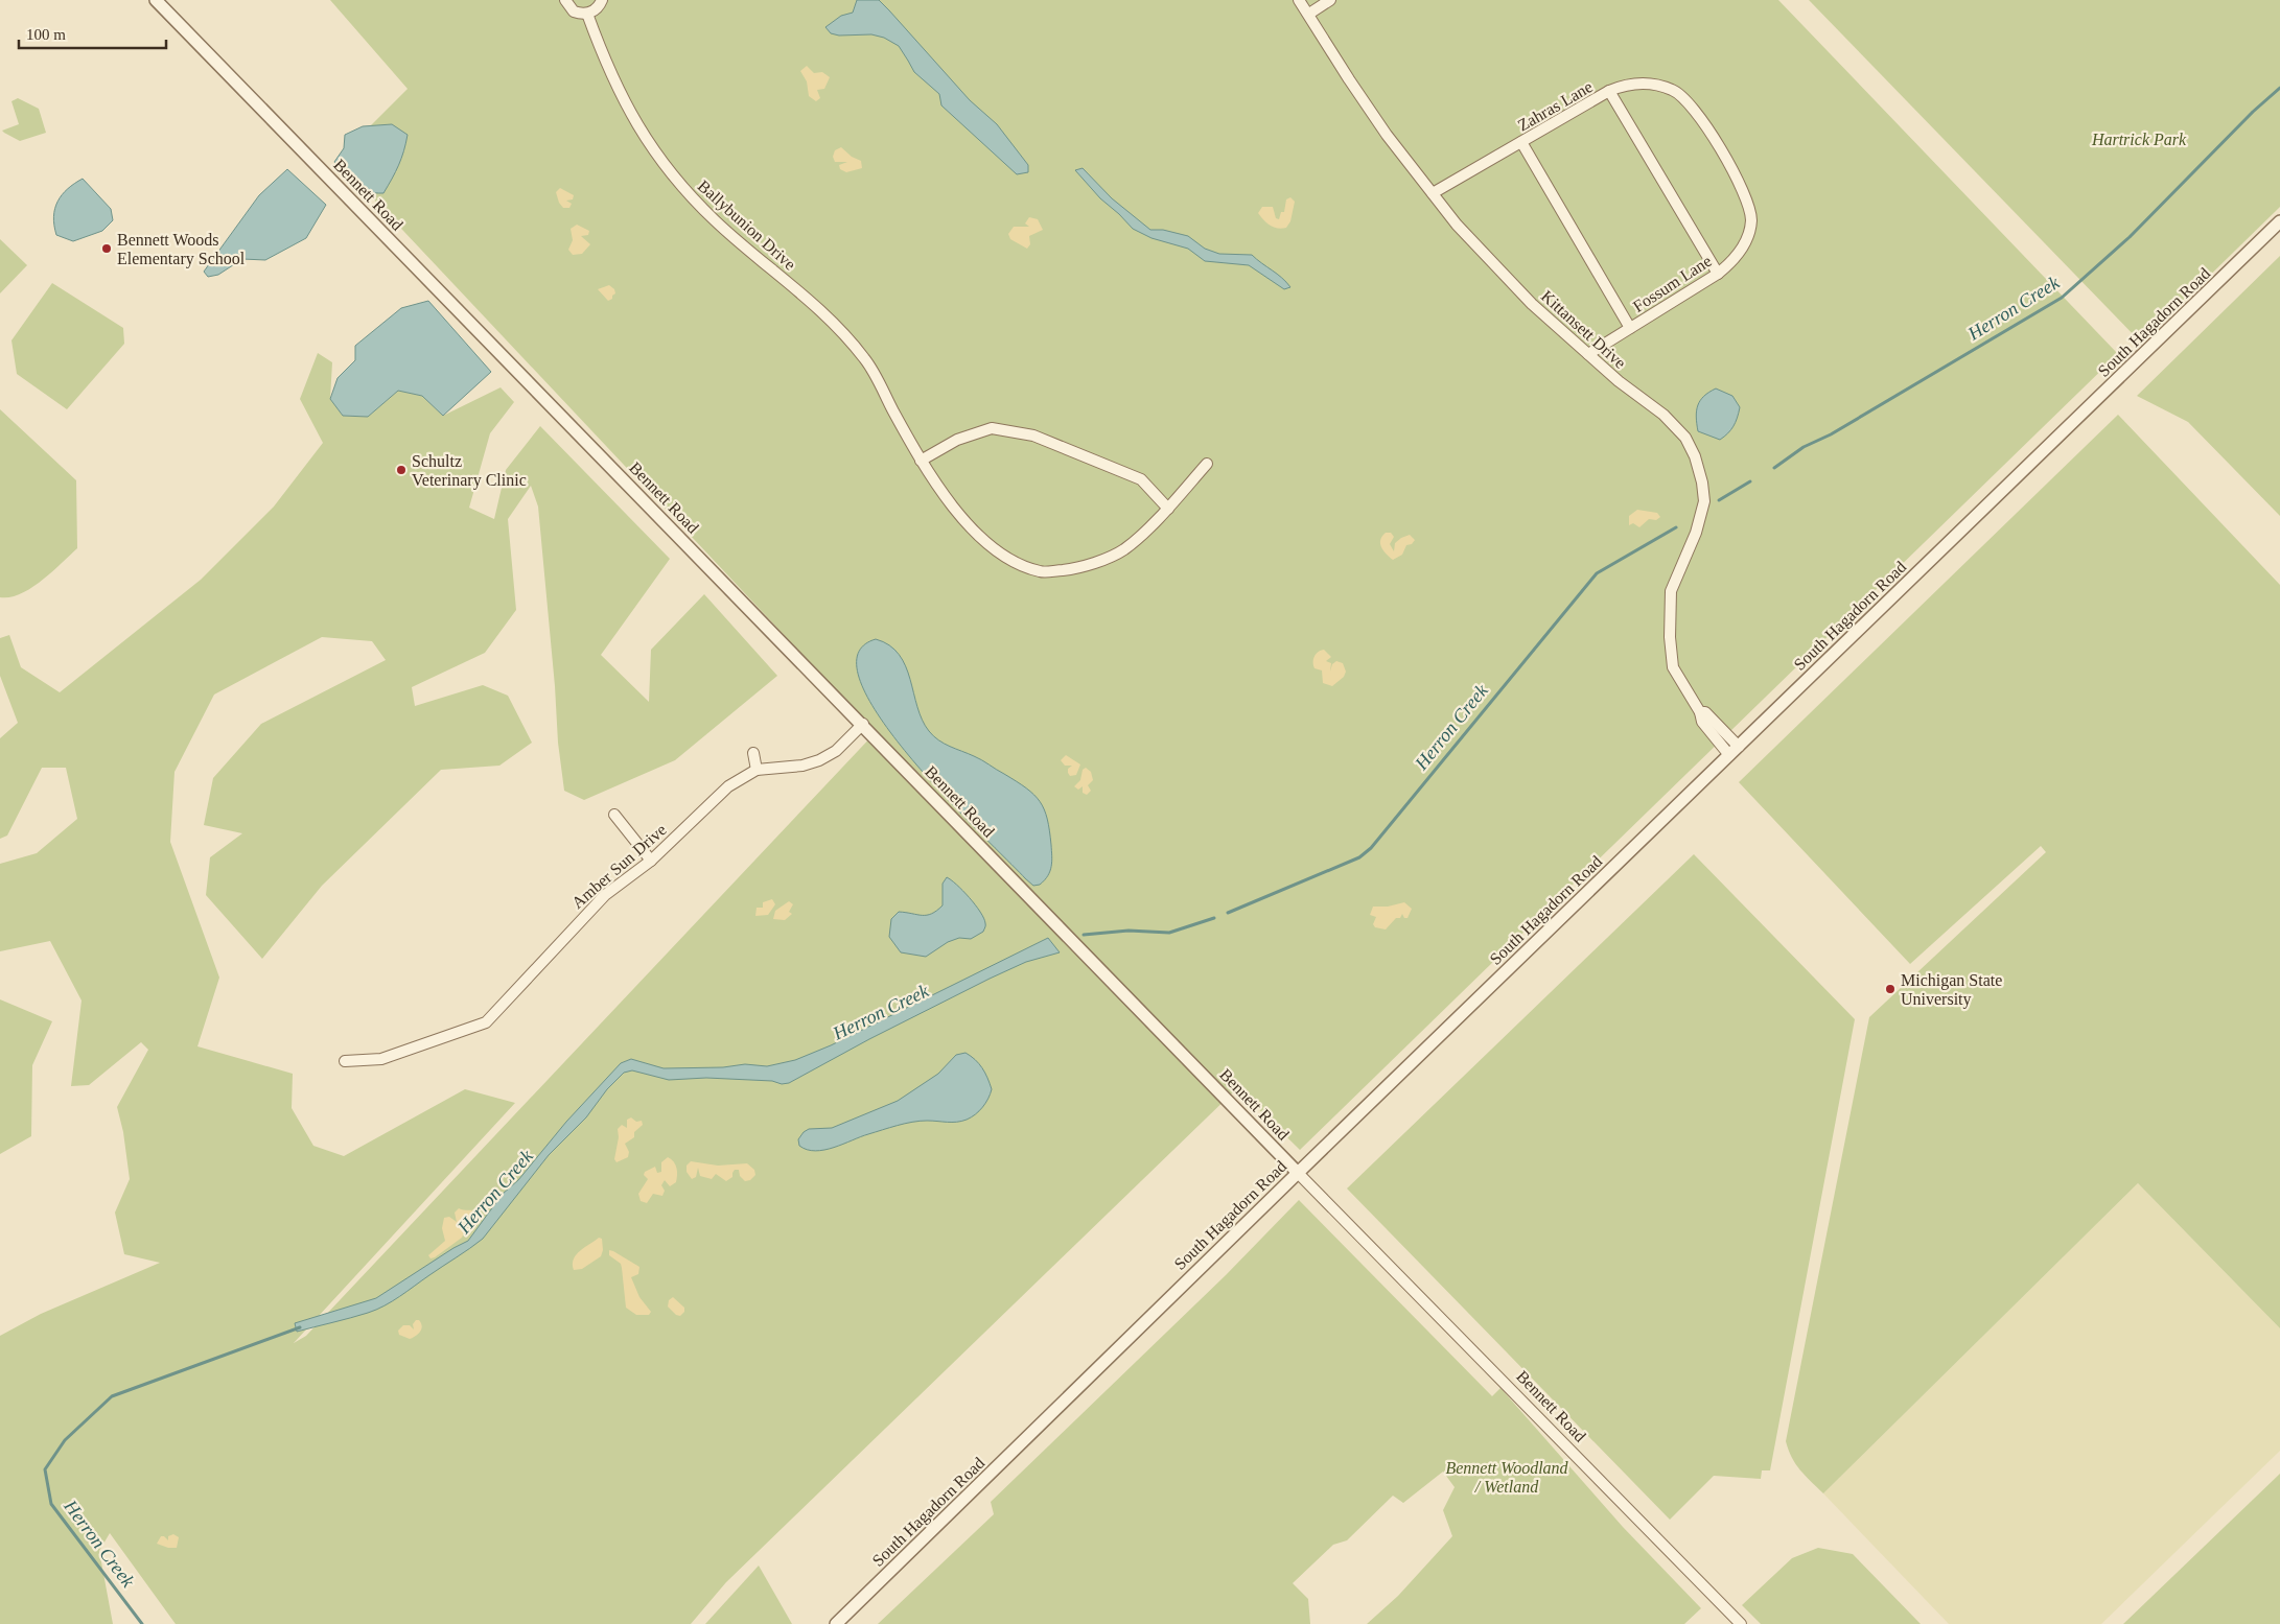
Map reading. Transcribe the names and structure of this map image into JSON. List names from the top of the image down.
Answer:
{
  "streets": {
    "street": [
      "Zahras Lane",
      "Bennett Road",
      "Ballybunion Drive",
      "Fossum Lane",
      "South Hagadorn Road",
      "Kittansett Drive",
      "Amber Sun Drive"
    ]
  },
  "crossings": [
    ["Zahras Lane", "Fossum Lane"],
    ["Zahras Lane", "Kittansett Drive"],
    ["Bennett Road", "South Hagadorn Road"],
    ["Bennett Road", "Amber Sun Drive"],
    ["Fossum Lane", "Kittansett Drive"],
    ["South Hagadorn Road", "Kittansett Drive"]
  ],
  "water": ["Herron Creek"],
  "parks": ["Hartrick Park", "Bennett Woodland / Wetland"],
  "places": ["Bennett Woods Elementary School", "Schultz Veterinary Clinic", "Michigan State University"],
  "scale_bar": "100 m"
}
